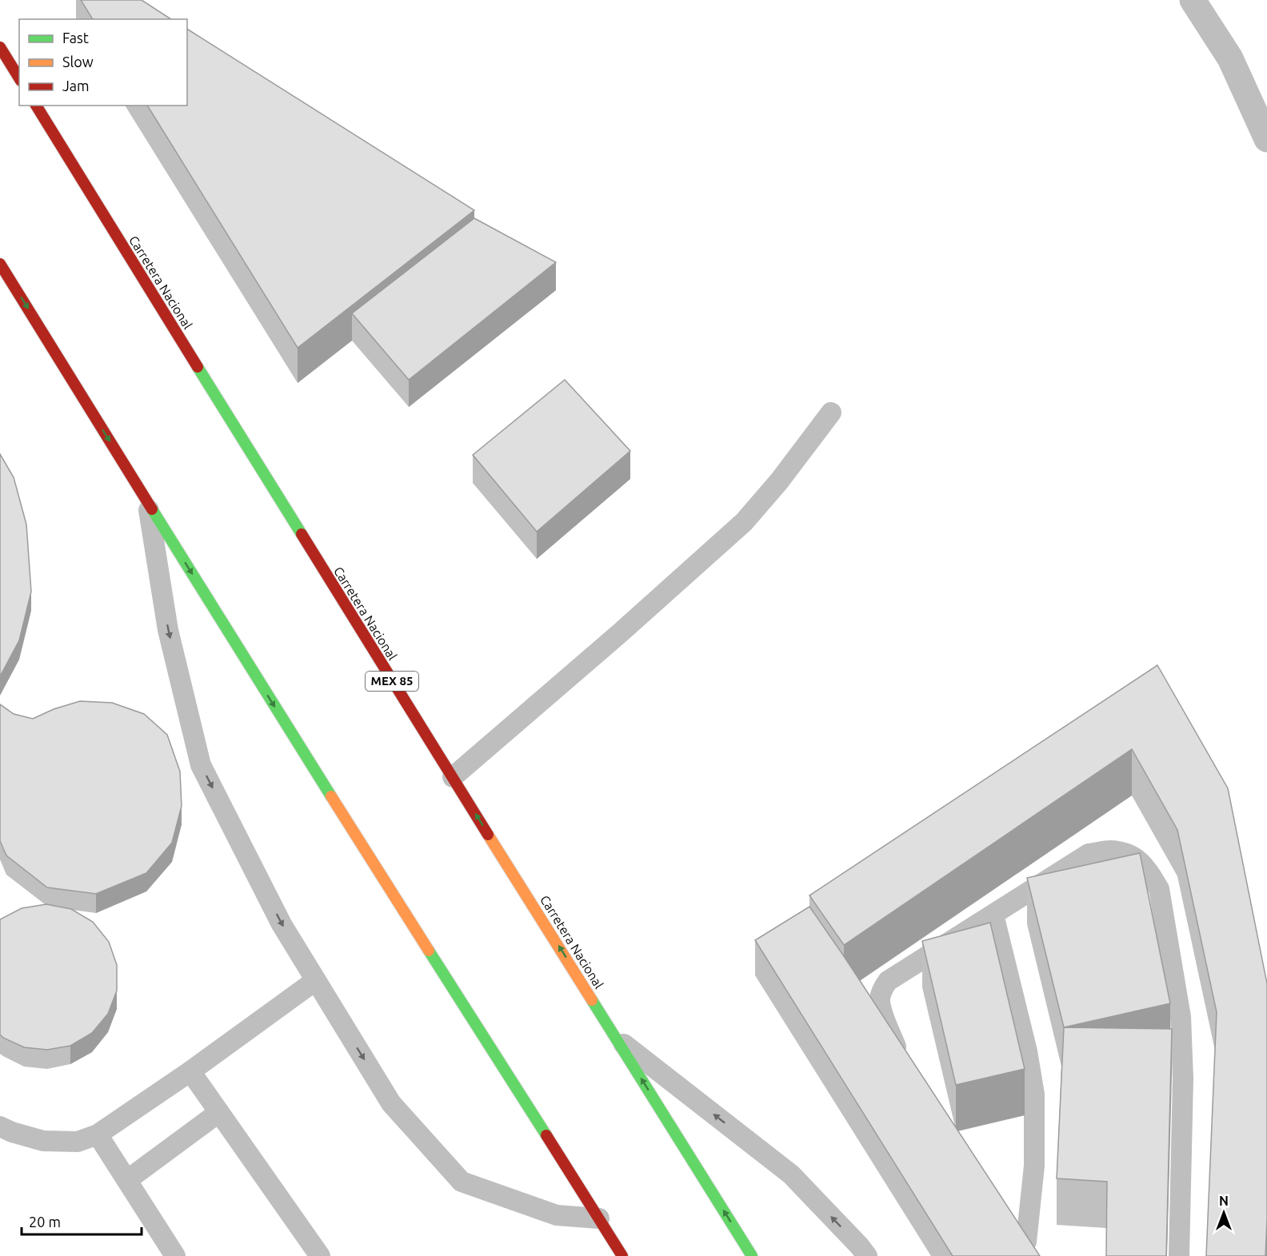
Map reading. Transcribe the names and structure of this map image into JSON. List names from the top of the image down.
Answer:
{
  "streets": {
    "highway": ["Carretera Nacional", "MEX 85"]
  },
  "one_way": ["Carretera Nacional"],
  "legend": ["Fast", "Slow", "Jam"],
  "scale_bar": "20 m",
  "north": "top"
}
